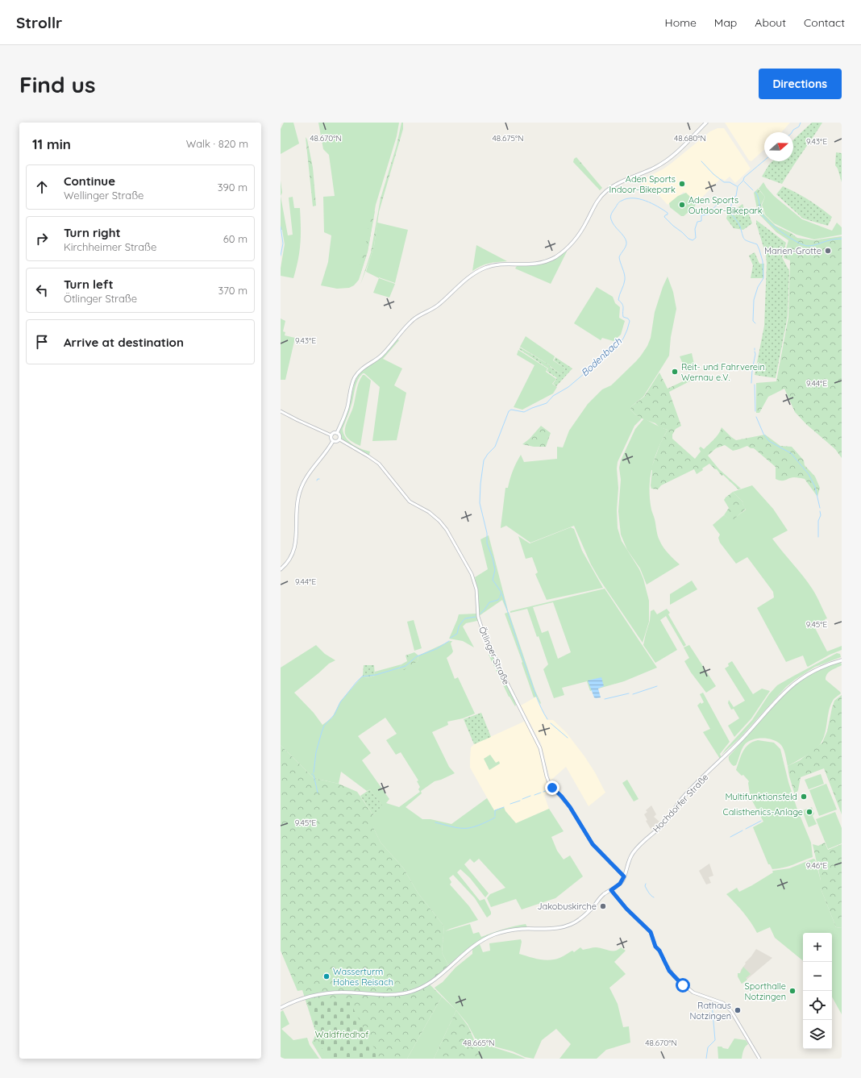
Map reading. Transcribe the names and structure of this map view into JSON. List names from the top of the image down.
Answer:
{
  "streets": {
    "main road": ["Hochdorfer Straße"],
    "street": ["Ötlinger Straße"]
  },
  "crossings": [
    ["Ötlinger Straße", "Hochdorfer Straße"]
  ],
  "water": ["Bodenbach"],
  "parks": ["Waldfriedhof"],
  "places": [
    "Aden Sports Indoor-Bikepark",
    "Aden Sports Outdoor-Bikepark",
    "Marien-Grotte",
    "Reit- und Fahrverein Wernau e.V.",
    "Multifunktionsfeld",
    "Calisthenics-Anlage",
    "Jakobuskirche",
    "Wasserturm Hohes Reisach",
    "Sporthalle Notzingen",
    "Rathaus Notzingen"
  ],
  "north": "right",
  "page": {
    "header": "Strollr",
    "nav": [
      "Home",
      "Map",
      "About",
      "Contact"
    ],
    "buttons": "Directions",
    "title": "Find us",
    "heading": ["11 min", "Walk · 820 m"],
    "list": [
      ["Continue", "Wellinger Straße", "390 m"],
      ["Turn right", "Kirchheimer Straße", "60 m"],
      ["Turn left", "Ötlinger Straße", "370 m"],
      "Arrive at destination"
    ],
    "map_buttons": ["+", "−"]
  },
  "coordinates": [
    "48.670°N",
    "48.680°N",
    "48.675°N",
    "9.43°E",
    "9.44°E",
    "9.45°E",
    "9.46°E",
    "48.665°N"
  ]
}
